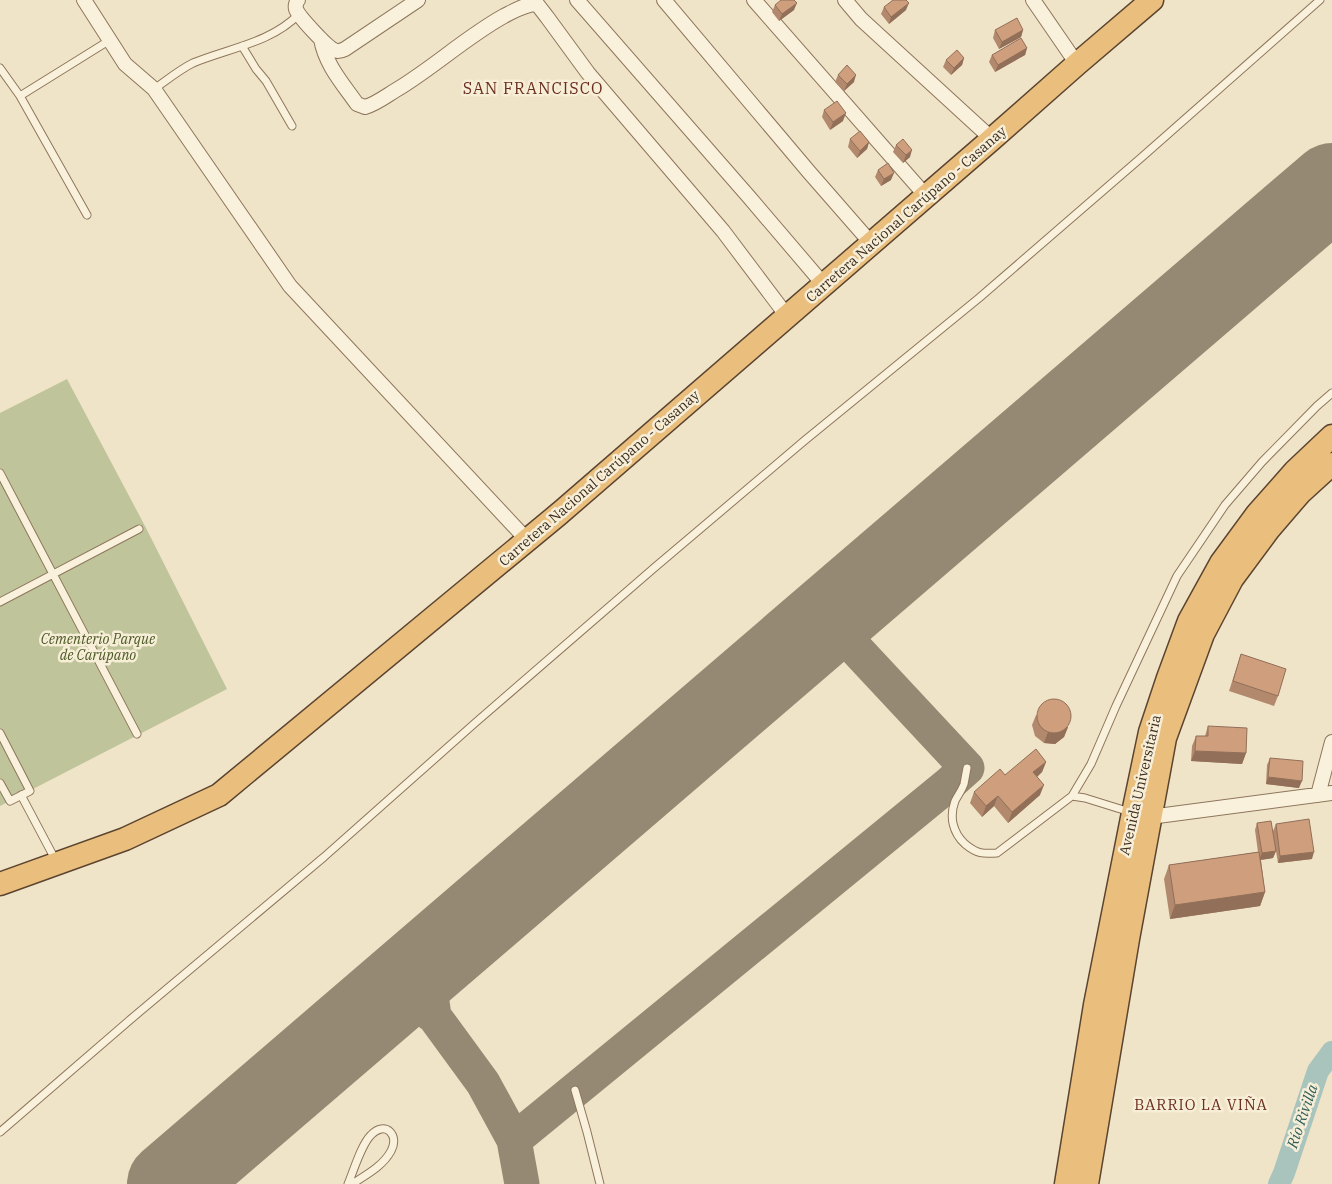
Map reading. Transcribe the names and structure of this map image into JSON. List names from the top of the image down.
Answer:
{
  "streets": {
    "highway": ["Carretera Nacional Carúpano - Casanay", "Avenida Universitaria"]
  },
  "districts": ["SAN FRANCISCO", "BARRIO LA VIÑA"],
  "water": ["Río Rivilla"],
  "parks": ["Cementerio Parque de Carúpano"]
}
